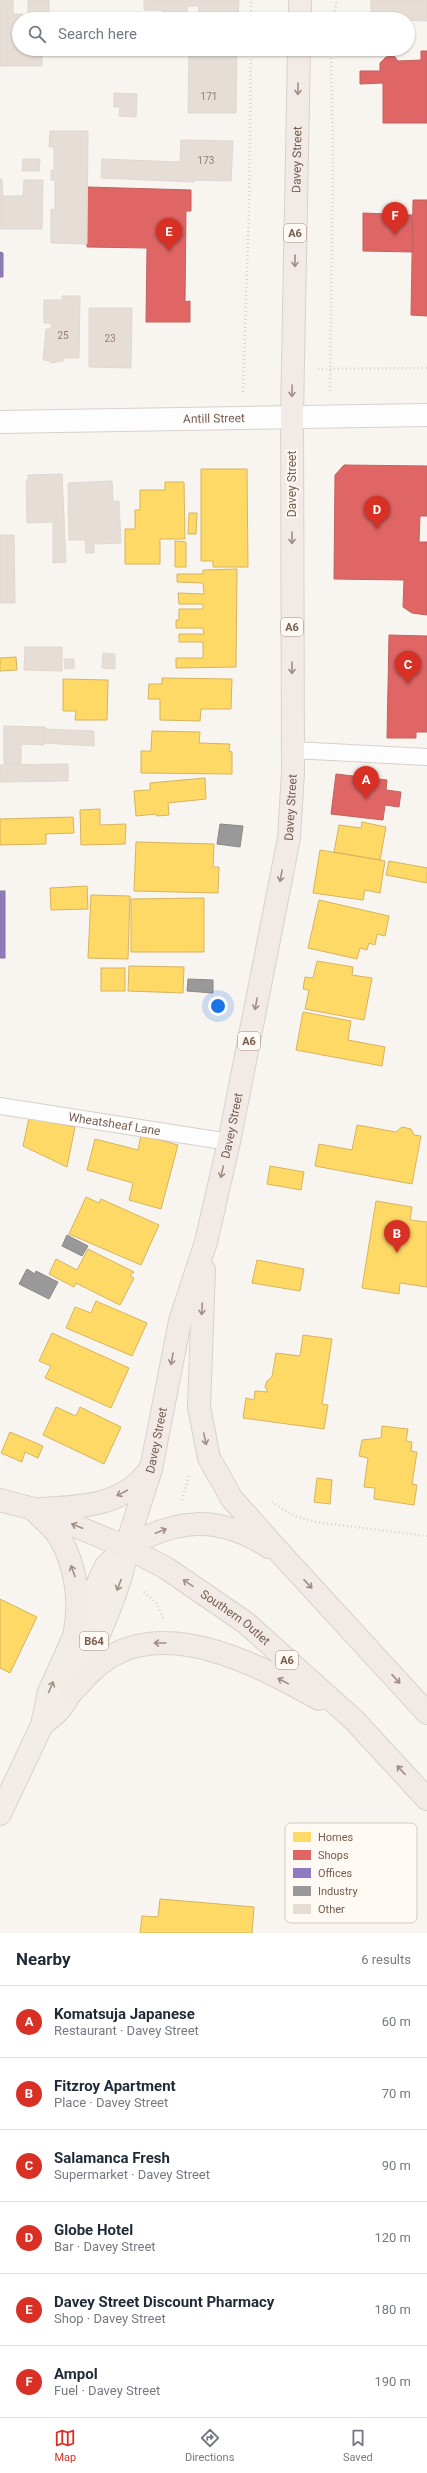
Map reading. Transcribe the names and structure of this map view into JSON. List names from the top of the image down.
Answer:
{
  "streets": {
    "highway": ["Davey Street", "A6", "Southern Outlet"],
    "main road": ["B64"],
    "street": ["Antill Street"],
    "lane": ["Wheatsheaf Lane"]
  },
  "crossings": [
    ["Davey Street", "A6"],
    ["Davey Street", "Antill Street"],
    ["Davey Street", "Wheatsheaf Lane"],
    ["Davey Street", "Southern Outlet"]
  ],
  "one_way": ["Davey Street"],
  "house_numbers": [
    "171",
    "173",
    "25",
    "23"
  ],
  "legend": [
    "Homes",
    "Shops",
    "Offices",
    "Industry",
    "Other"
  ],
  "page": {
    "search": "Search here",
    "pins": [
      "F",
      "E",
      "D",
      "C",
      "A",
      "B"
    ],
    "heading": ["Nearby", "6 results"],
    "list": [
      {
        "mark": "A",
        "name": "Komatsuja Japanese",
        "note": "Restaurant · Davey Street",
        "value": "60 m"
      },
      {
        "mark": "B",
        "name": "Fitzroy Apartment",
        "note": "Place · Davey Street",
        "value": "70 m"
      },
      {
        "mark": "C",
        "name": "Salamanca Fresh",
        "note": "Supermarket · Davey Street",
        "value": "90 m"
      },
      {
        "mark": "D",
        "name": "Globe Hotel",
        "note": "Bar · Davey Street",
        "value": "120 m"
      },
      {
        "mark": "E",
        "name": "Davey Street Discount Pharmacy",
        "note": "Shop · Davey Street",
        "value": "180 m"
      },
      {
        "mark": "F",
        "name": "Ampol",
        "note": "Fuel · Davey Street",
        "value": "190 m"
      }
    ],
    "nav": ["Map", "Directions", "Saved"]
  }
}
